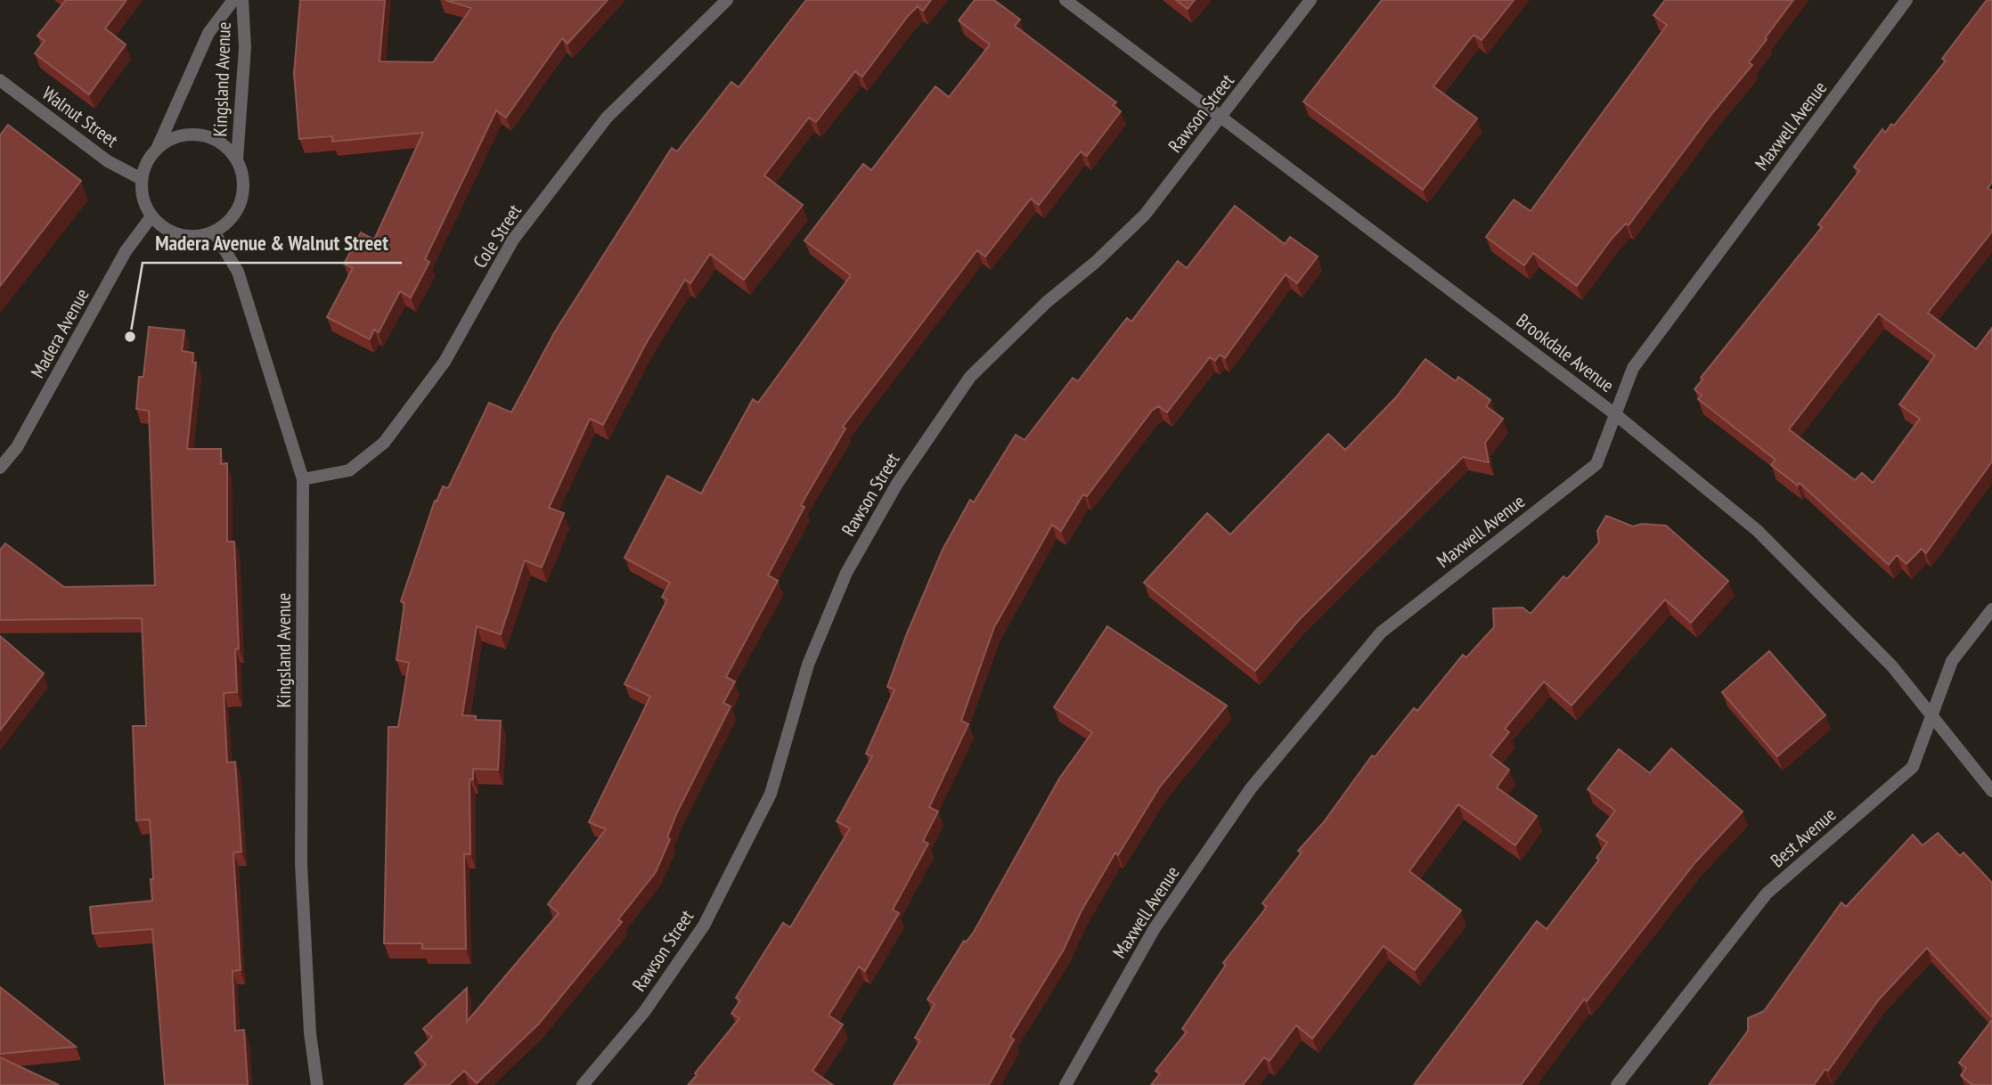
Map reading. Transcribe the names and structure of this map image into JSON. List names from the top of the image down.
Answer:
{
  "streets": {
    "street": [
      "Kingsland Avenue",
      "Rawson Street",
      "Walnut Street",
      "Maxwell Avenue",
      "Cole Street",
      "Madera Avenue",
      "Brookdale Avenue",
      "Best Avenue"
    ]
  },
  "crossings": [
    ["Kingsland Avenue", "Walnut Street"],
    ["Kingsland Avenue", "Cole Street"],
    ["Kingsland Avenue", "Madera Avenue"],
    ["Rawson Street", "Brookdale Avenue"],
    ["Walnut Street", "Madera Avenue"],
    ["Maxwell Avenue", "Brookdale Avenue"],
    ["Brookdale Avenue", "Best Avenue"]
  ],
  "places": ["Madera Avenue & Walnut Street"]
}
